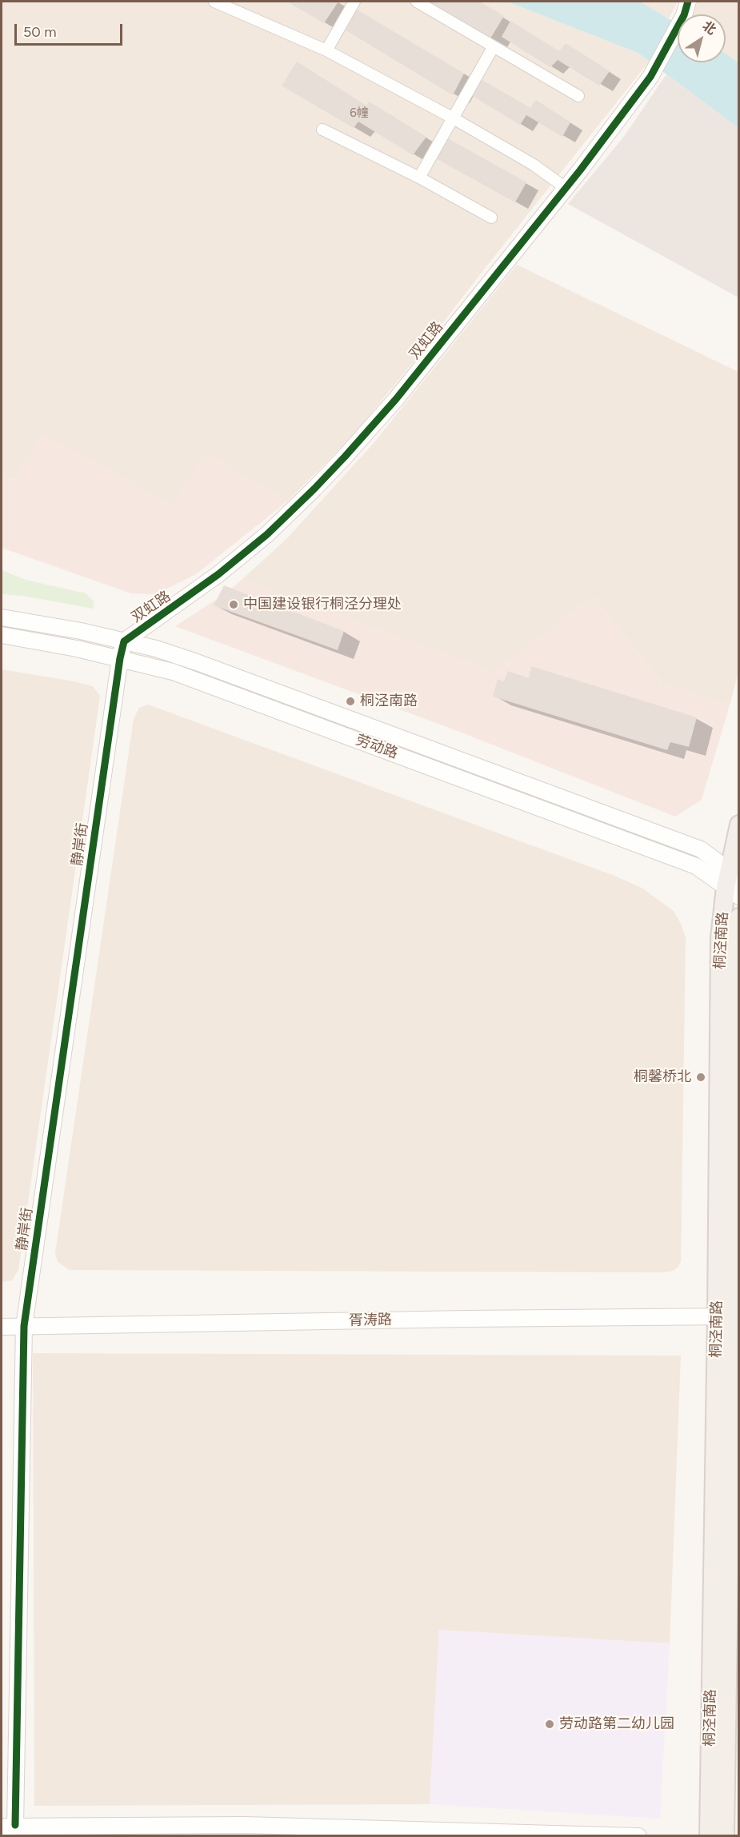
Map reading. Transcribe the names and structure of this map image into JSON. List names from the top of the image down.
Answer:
{
  "streets": {
    "main road": ["桐泾南路"],
    "street": [
      "双虹路",
      "劳动路",
      "静岸街",
      "胥涛路"
    ]
  },
  "crossings": [
    ["双虹路", "劳动路"],
    ["双虹路", "静岸街"],
    ["劳动路", "静岸街"],
    ["劳动路", "桐泾南路"],
    ["静岸街", "胥涛路"],
    ["桐泾南路", "胥涛路"]
  ],
  "places": [
    "中国建设银行桐泾分理处",
    "桐泾南路",
    "桐馨桥北",
    "劳动路第二幼儿园"
  ],
  "house_numbers": ["6幢"],
  "scale_bar": "50 m",
  "north": "top right"
}
